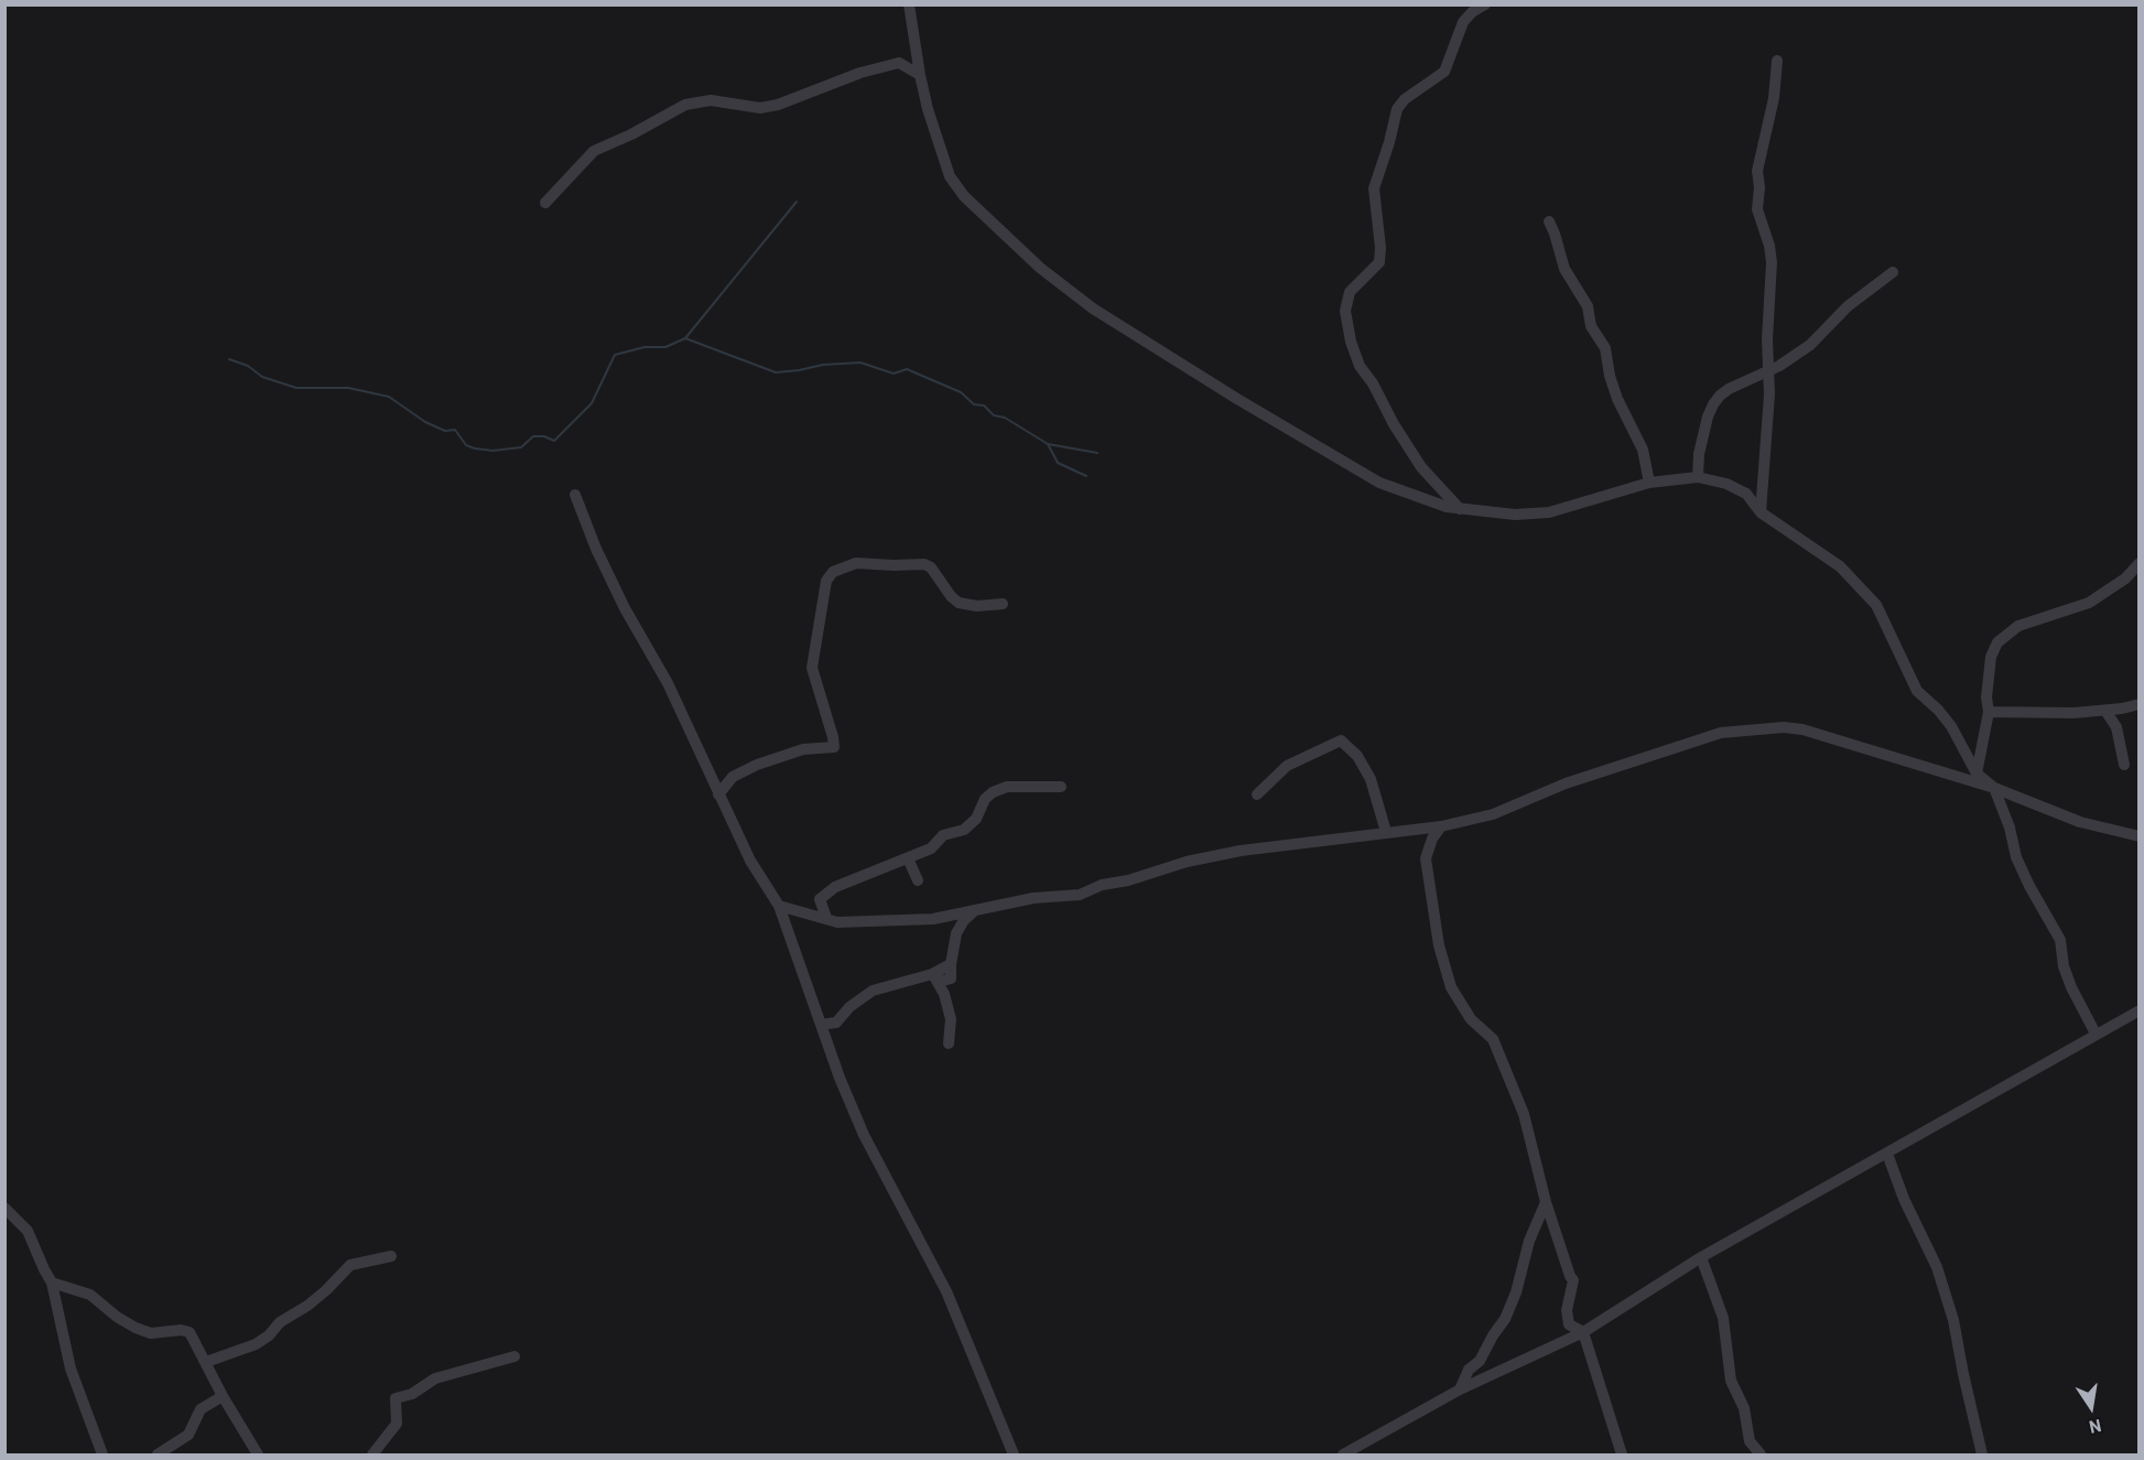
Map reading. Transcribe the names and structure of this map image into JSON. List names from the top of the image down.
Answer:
{
  "north": "bottom"
}
